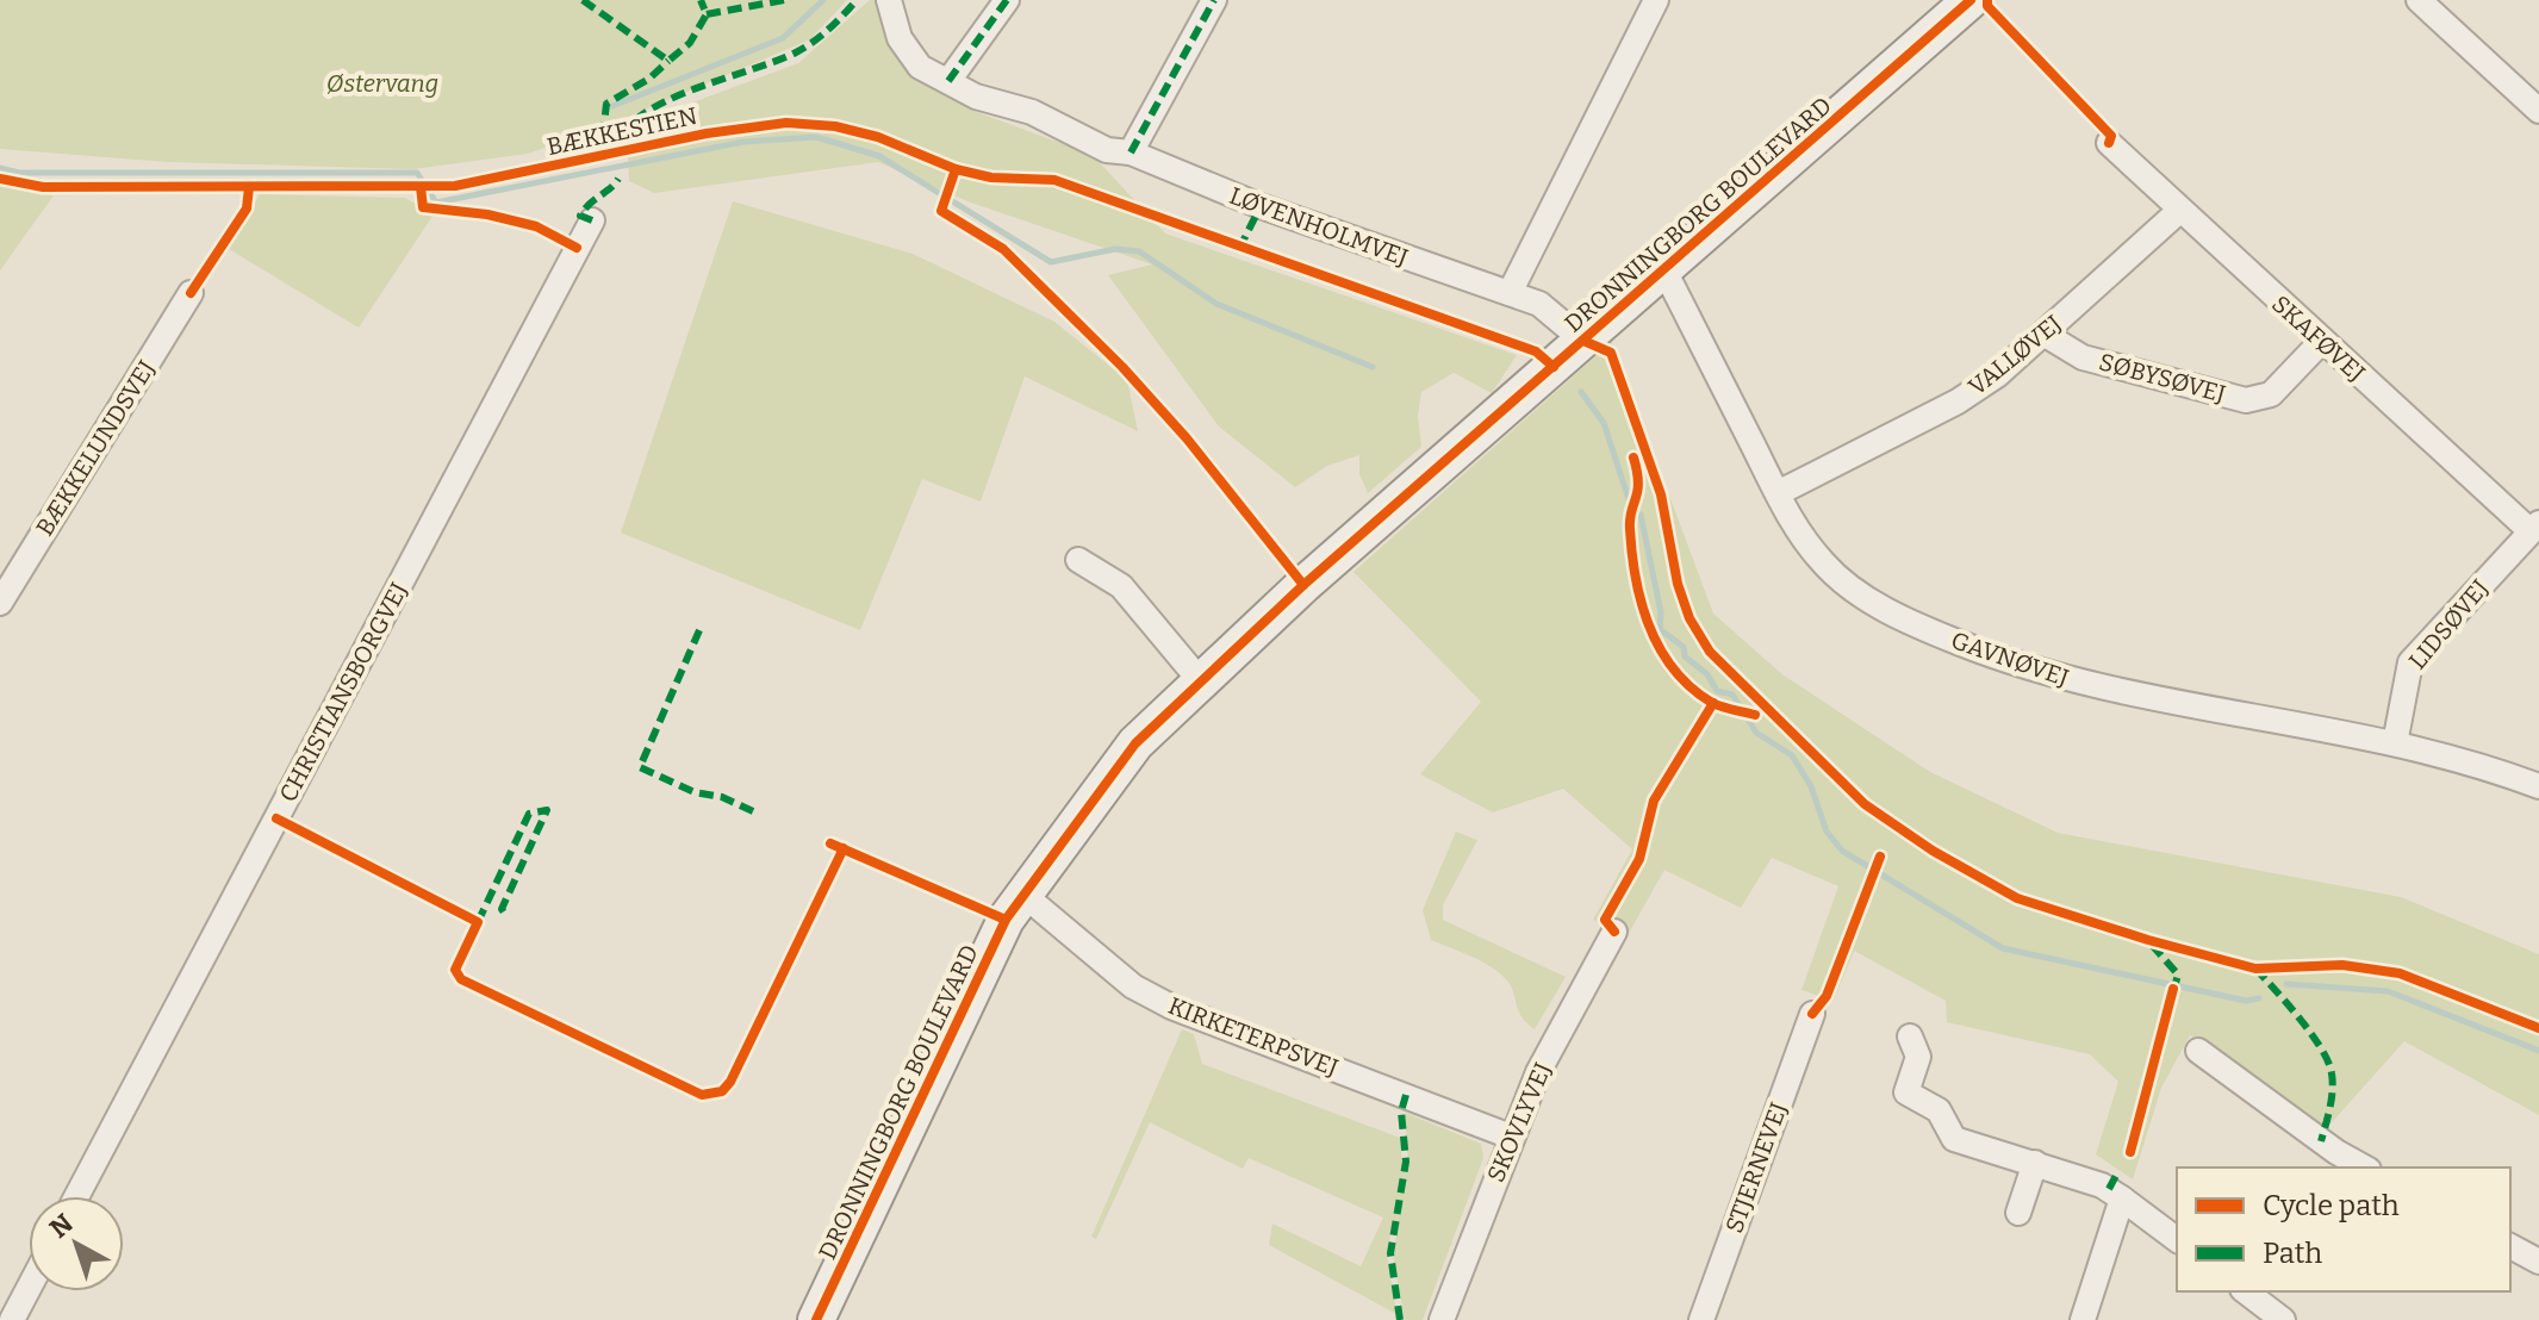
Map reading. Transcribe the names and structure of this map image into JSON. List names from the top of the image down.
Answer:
{
  "streets": {
    "street": [
      "DRONNINGBORG BOULEVARD",
      "LØVENHOLMVEJ",
      "SKAFØVEJ",
      "VALLØVEJ",
      "SØBYSØVEJ",
      "BÆKKELUNDSVEJ",
      "LIDSØVEJ",
      "GAVNØVEJ",
      "CHRISTIANSBORGVEJ",
      "KIRKETERPSVEJ",
      "SKOVLYVEJ",
      "STJERNEVEJ"
    ],
    "cycle path": ["BÆKKESTIEN"]
  },
  "crossings": [
    ["DRONNINGBORG BOULEVARD", "LØVENHOLMVEJ"],
    ["DRONNINGBORG BOULEVARD", "GAVNØVEJ"],
    ["DRONNINGBORG BOULEVARD", "KIRKETERPSVEJ"],
    ["SKAFØVEJ", "VALLØVEJ"],
    ["SKAFØVEJ", "SØBYSØVEJ"],
    ["SKAFØVEJ", "LIDSØVEJ"],
    ["VALLØVEJ", "SØBYSØVEJ"],
    ["VALLØVEJ", "GAVNØVEJ"],
    ["LIDSØVEJ", "GAVNØVEJ"],
    ["KIRKETERPSVEJ", "SKOVLYVEJ"]
  ],
  "parks": ["Østervang"],
  "legend": ["Cycle path", "Path"],
  "north": "top left"
}
